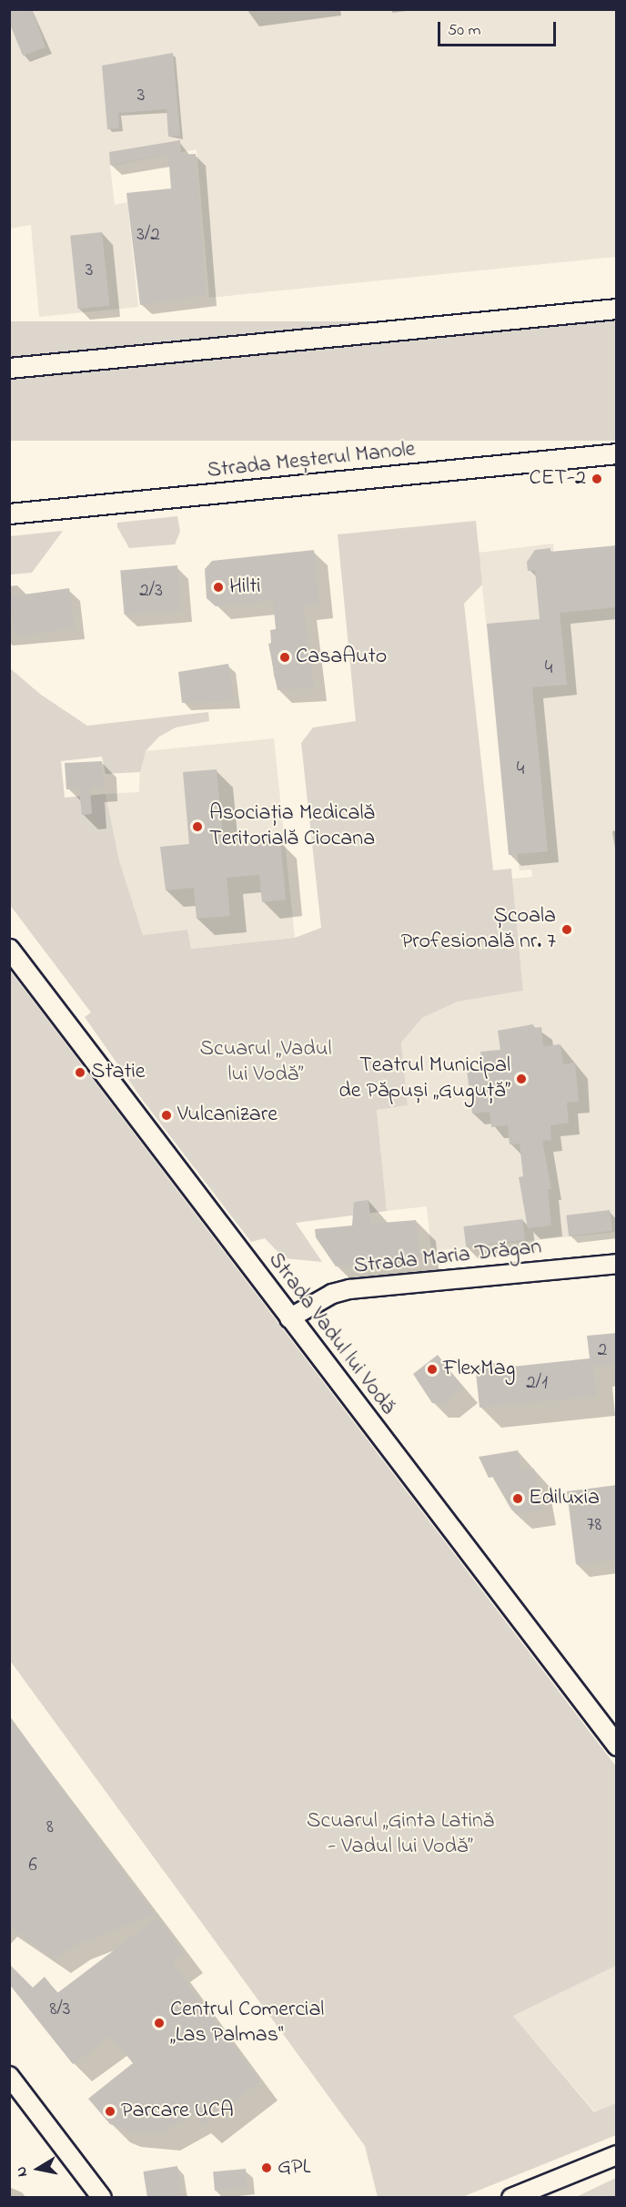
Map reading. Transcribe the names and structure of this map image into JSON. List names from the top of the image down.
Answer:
{
  "streets": {
    "main road": ["Strada Meșterul Manole", "Strada Maria Drăgan", "Strada Vadul lui Vodă"]
  },
  "crossings": [
    ["Strada Maria Drăgan", "Strada Vadul lui Vodă"]
  ],
  "parks": ["Scuarul „Vadul lui Vodă”", "Scuarul „Ginta Latină - Vadul lui Vodă”"],
  "places": [
    "CET-2",
    "Hilti",
    "CasaAuto",
    "Asociația Medicală Teritorială Ciocana",
    "Școala Profesională nr. 7",
    "Statie",
    "Teatrul Municipal de Păpuși „Guguță”",
    "Vulcanizare",
    "FlexMag",
    "Ediluxia",
    "Centrul Comercial „Las Palmas“",
    "Parcare UCA",
    "GPL"
  ],
  "house_numbers": [
    "3",
    "3/2",
    "3",
    "2/3",
    "4",
    "4",
    "2",
    "2/1",
    "78",
    "8",
    "6",
    "8/3"
  ],
  "scale_bar": "50 m",
  "north": "left"
}
